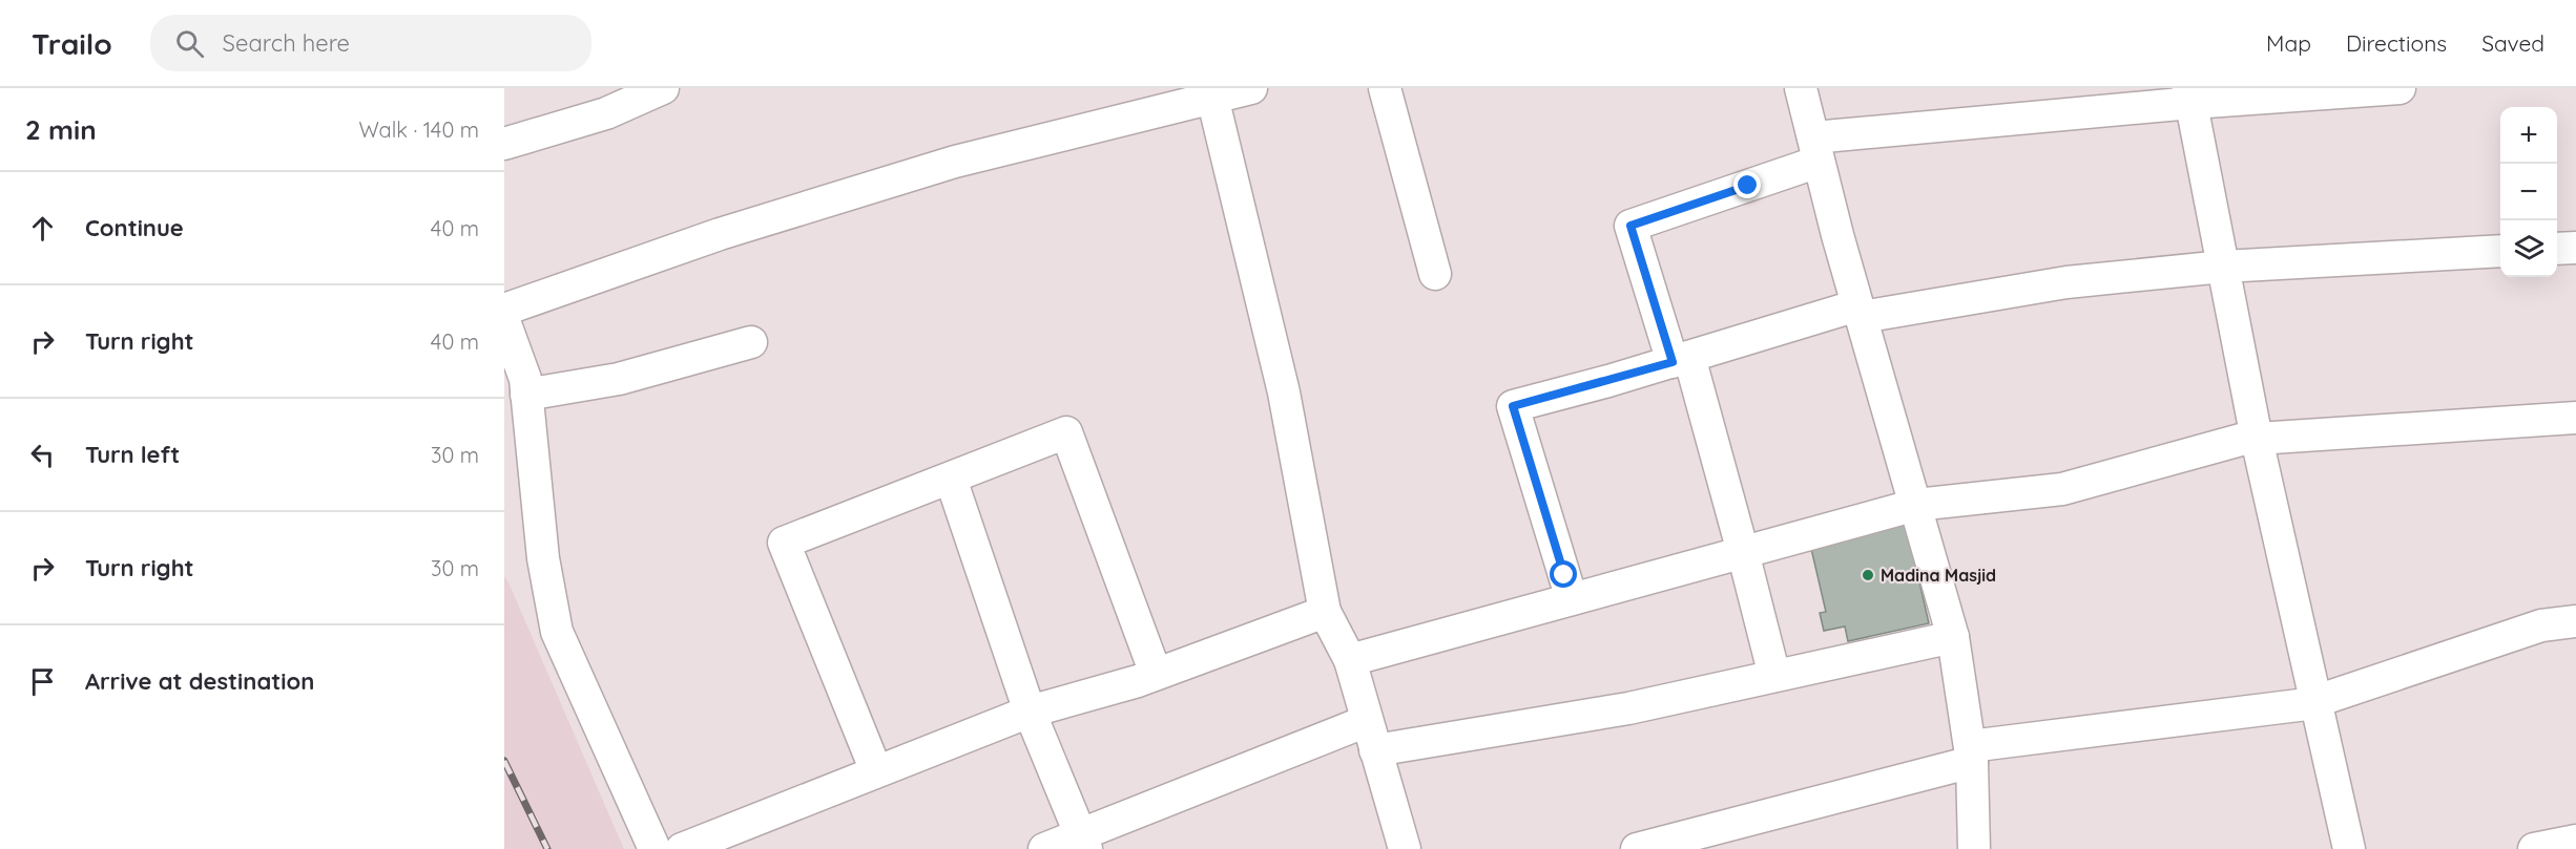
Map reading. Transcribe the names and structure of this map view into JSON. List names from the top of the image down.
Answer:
{
  "places": ["Madina Masjid"],
  "page": {
    "header": "Trailo",
    "search": "Search here",
    "nav": ["Map", "Directions", "Saved"],
    "heading": ["2 min", "Walk · 140 m"],
    "map_buttons": ["+", "−"],
    "list": [
      ["Continue", "40 m"],
      ["Turn right", "40 m"],
      ["Turn left", "30 m"],
      ["Turn right", "30 m"],
      "Arrive at destination"
    ]
  }
}
